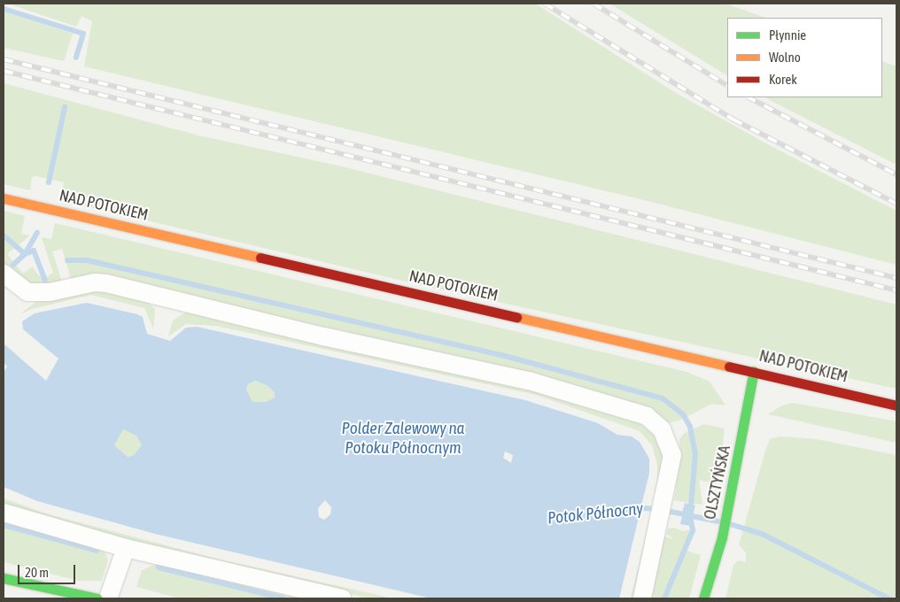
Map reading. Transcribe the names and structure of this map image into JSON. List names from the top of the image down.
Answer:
{
  "streets": {
    "main road": ["NAD POTOKIEM", "OLSZTYŃSKA"]
  },
  "crossings": [
    ["NAD POTOKIEM", "OLSZTYŃSKA"]
  ],
  "water": ["Polder Zalewowy na Potoku Północnym", "Potok Północny"],
  "legend": ["Płynnie", "Wolno", "Korek"],
  "scale_bar": "20 m"
}
